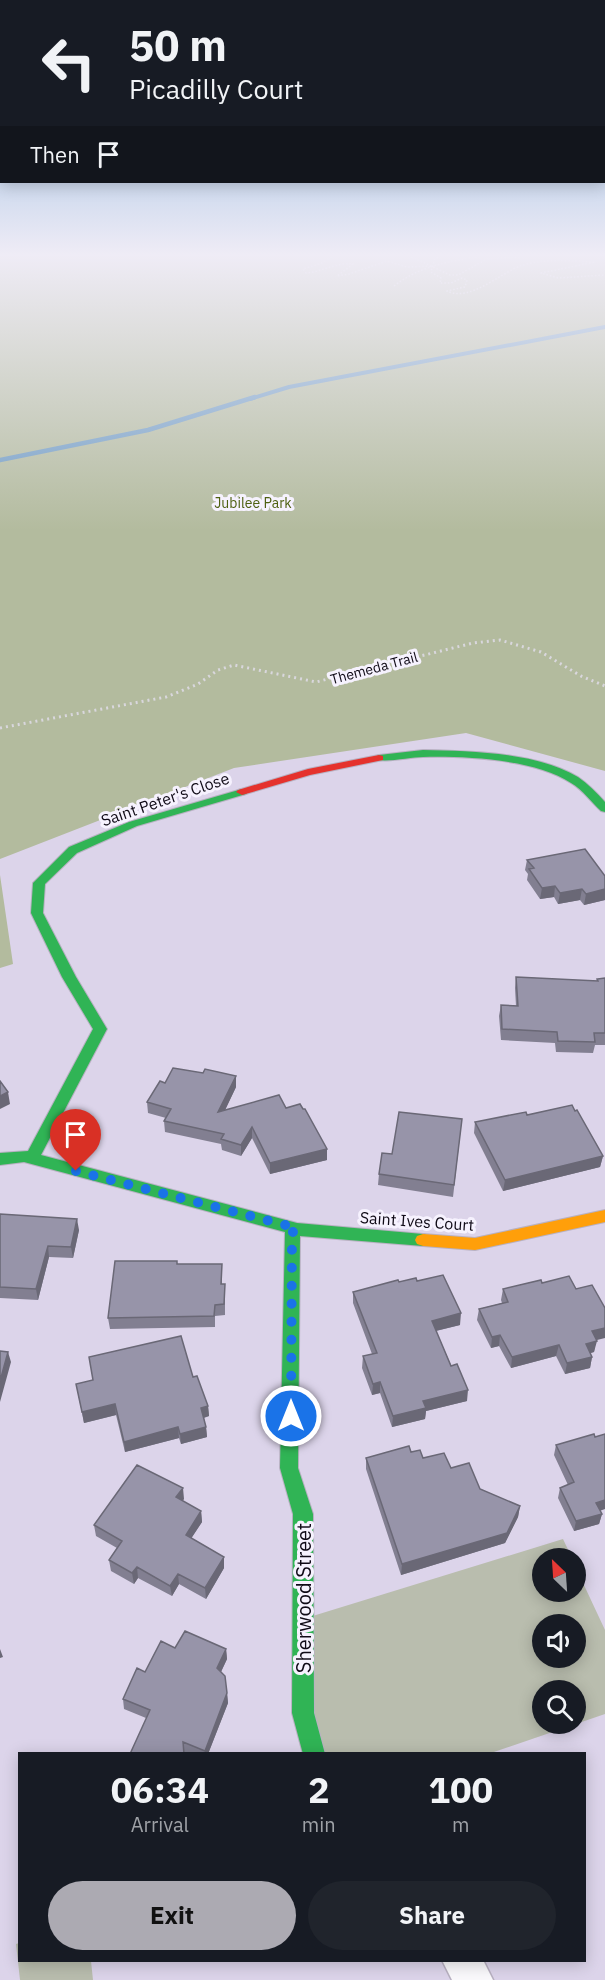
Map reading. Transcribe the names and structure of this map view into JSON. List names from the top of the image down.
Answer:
{
  "streets": {
    "street": ["Saint Peter's Close", "Saint Ives Court", "Sherwood Street"],
    "path": ["Themeda Trail"]
  },
  "crossings": [
    ["Saint Peter's Close", "Saint Ives Court"],
    ["Saint Ives Court", "Sherwood Street"]
  ],
  "parks": ["Jubilee Park"],
  "north": "top left",
  "page": {
    "turn": ["50 m", "Picadilly Court"],
    "then": "Then",
    "eta": [
      "06:34",
      "Arrival",
      "2",
      "min",
      "100",
      "m"
    ],
    "buttons": ["Exit", "Share"]
  }
}
